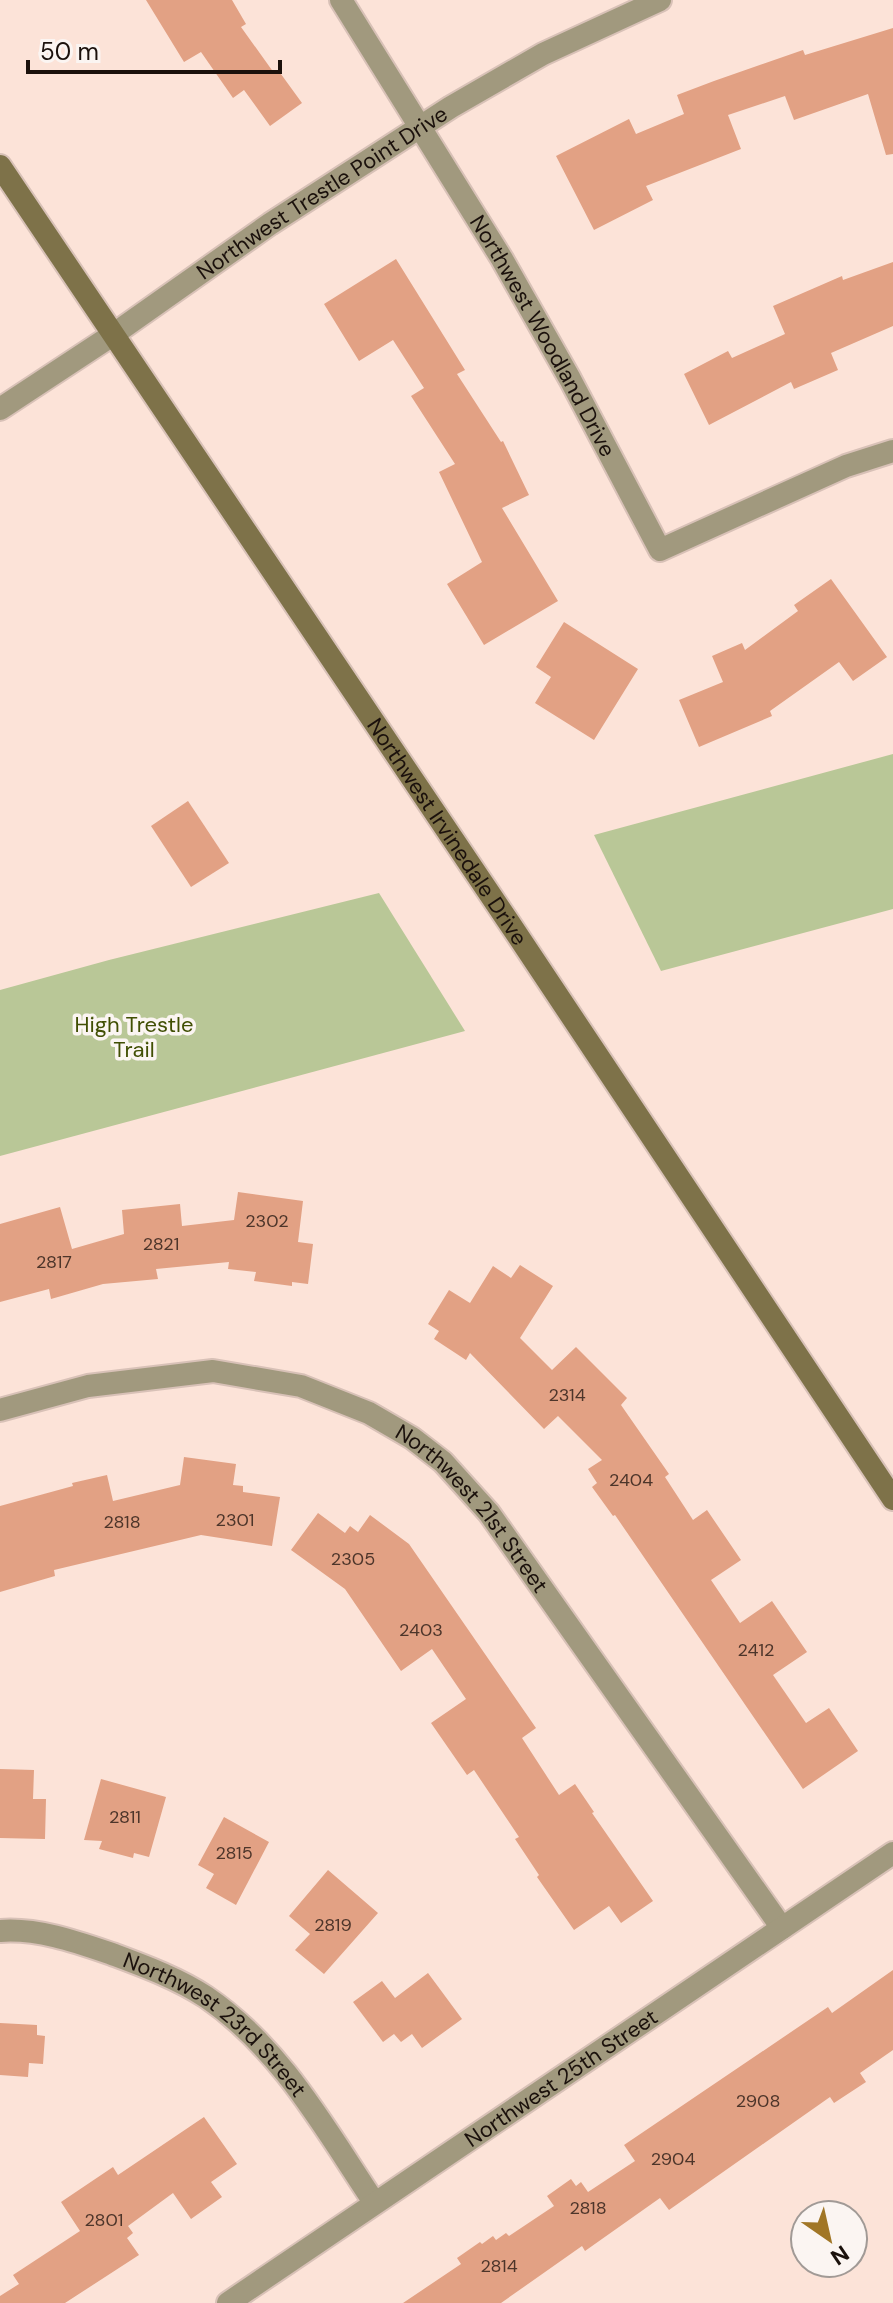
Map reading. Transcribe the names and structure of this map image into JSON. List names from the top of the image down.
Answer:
{
  "streets": {
    "main road": ["Northwest Irvinedale Drive"],
    "street": [
      "Northwest Trestle Point Drive",
      "Northwest Woodland Drive",
      "Northwest 21st Street",
      "Northwest 23rd Street",
      "Northwest 25th Street"
    ]
  },
  "crossings": [
    ["Northwest Trestle Point Drive", "Northwest Woodland Drive"],
    ["Northwest Trestle Point Drive", "Northwest Irvinedale Drive"],
    ["Northwest 21st Street", "Northwest 25th Street"],
    ["Northwest 23rd Street", "Northwest 25th Street"]
  ],
  "parks": ["High Trestle Trail"],
  "house_numbers": [
    "2302",
    "2821",
    "2817",
    "2314",
    "2404",
    "2301",
    "2818",
    "2305",
    "2403",
    "2412",
    "2811",
    "2815",
    "2819",
    "2908",
    "2904",
    "2818",
    "2801",
    "2814"
  ],
  "scale_bar": "50 m",
  "north": "bottom right"
}
